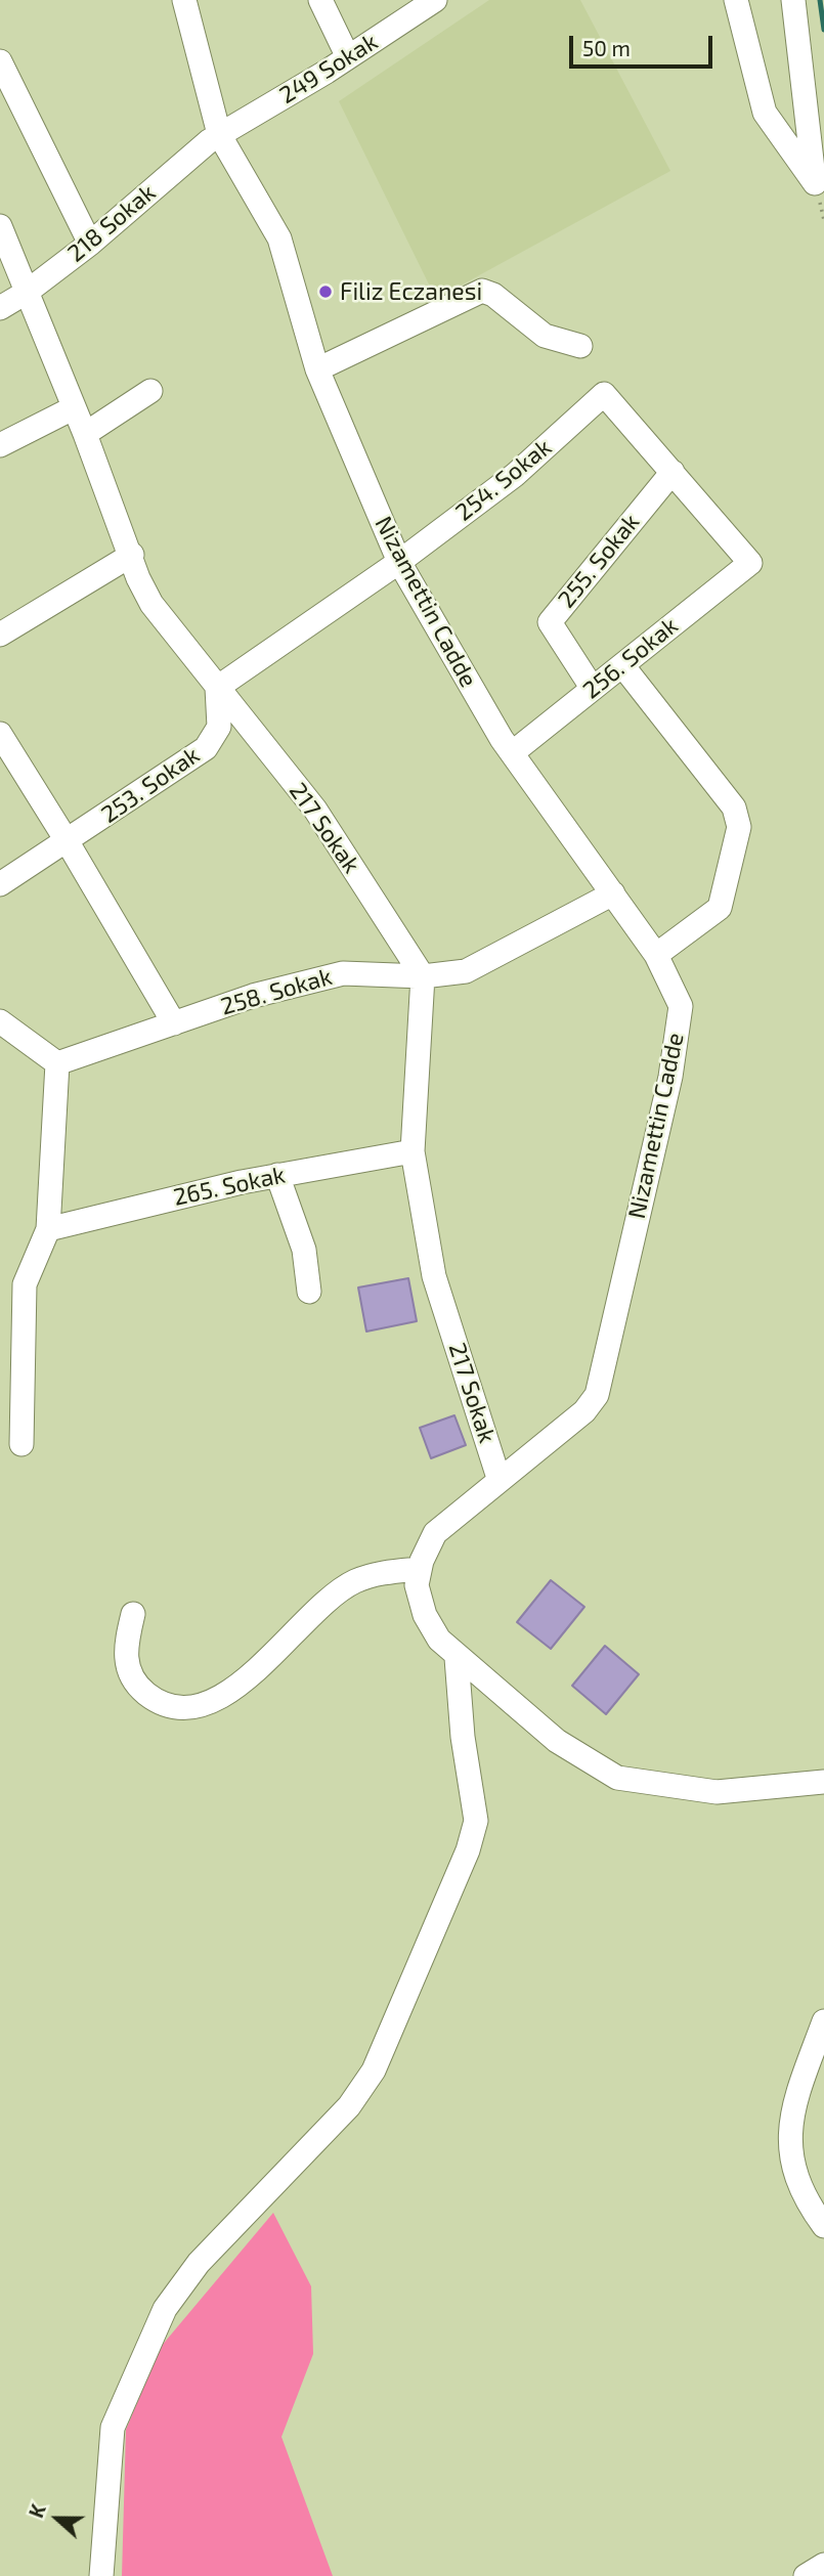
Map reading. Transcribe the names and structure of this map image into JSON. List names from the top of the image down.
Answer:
{
  "streets": {
    "street": [
      "249 Sokak",
      "218 Sokak",
      "254. Sokak",
      "255. Sokak",
      "Nizamettin Cadde",
      "256. Sokak",
      "253. Sokak",
      "217 Sokak",
      "258. Sokak",
      "265. Sokak"
    ]
  },
  "crossings": [
    ["249 Sokak", "218 Sokak"],
    ["249 Sokak", "Nizamettin Cadde"],
    ["218 Sokak", "Nizamettin Cadde"],
    ["218 Sokak", "217 Sokak"],
    ["254. Sokak", "255. Sokak"],
    ["254. Sokak", "Nizamettin Cadde"],
    ["254. Sokak", "256. Sokak"],
    ["255. Sokak", "256. Sokak"],
    ["Nizamettin Cadde", "256. Sokak"],
    ["Nizamettin Cadde", "217 Sokak"],
    ["Nizamettin Cadde", "258. Sokak"],
    ["253. Sokak", "217 Sokak"],
    ["217 Sokak", "258. Sokak"],
    ["217 Sokak", "265. Sokak"]
  ],
  "places": ["Filiz Eczanesi"],
  "scale_bar": "50 m",
  "north": "left"
}
